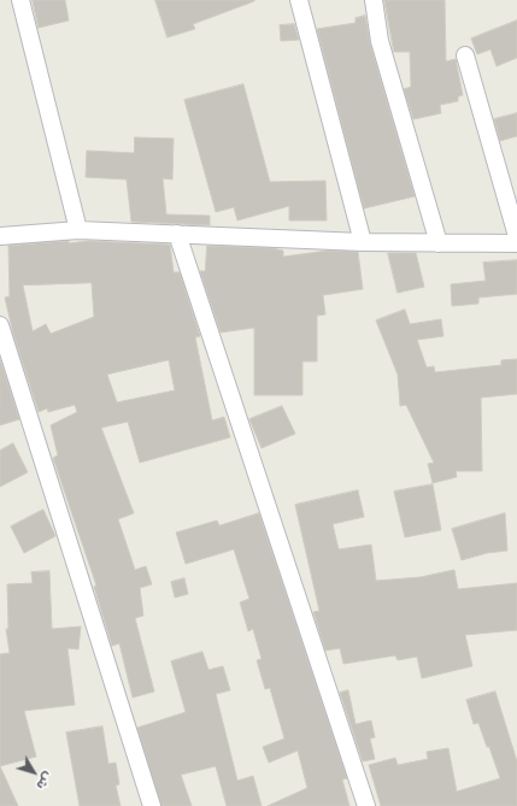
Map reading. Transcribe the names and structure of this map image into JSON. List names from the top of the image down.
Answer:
{
  "north": "bottom right"
}
